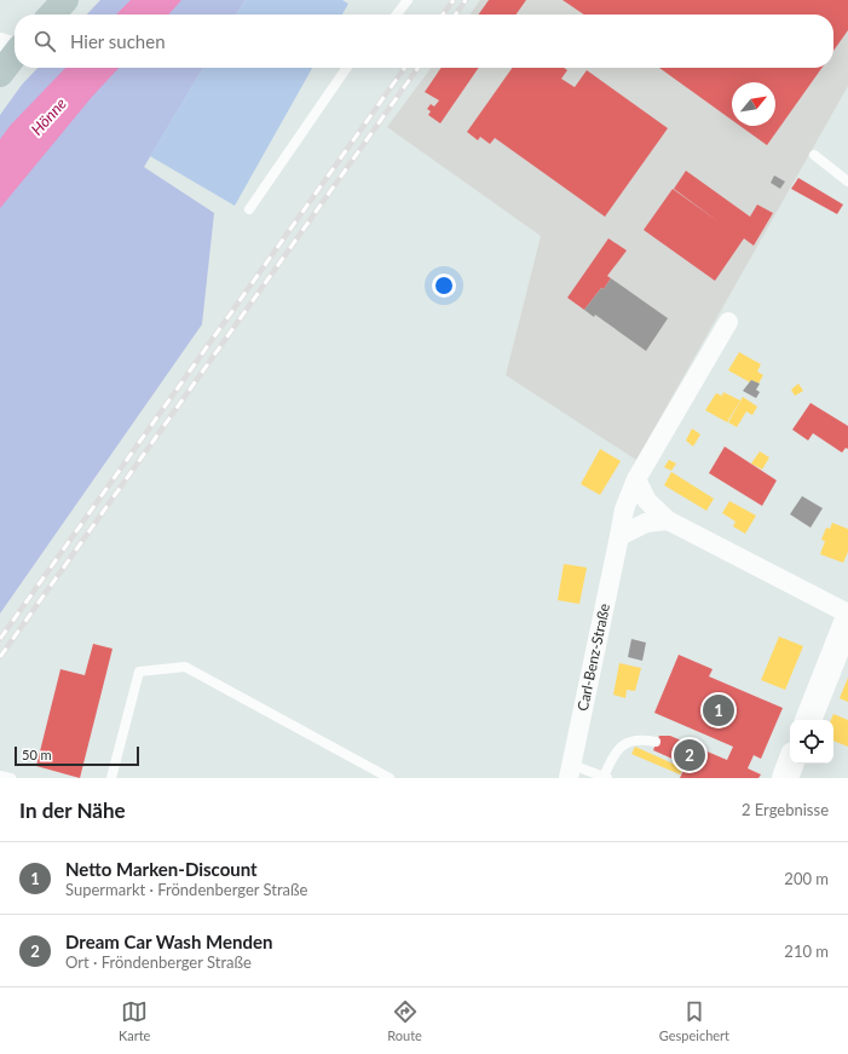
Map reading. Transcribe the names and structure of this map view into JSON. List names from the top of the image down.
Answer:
{
  "streets": {
    "street": ["Carl-Benz-Straße"]
  },
  "water": ["Hönne"],
  "scale_bar": "50 m",
  "north": "top right",
  "page": {
    "search": "Hier suchen",
    "pins": ["1", "2"],
    "scale": "50 m",
    "heading": ["In der Nähe", "2 Ergebnisse"],
    "list": [
      {
        "mark": "1",
        "name": "Netto Marken-Discount",
        "note": "Supermarkt · Fröndenberger Straße",
        "value": "200 m"
      },
      {
        "mark": "2",
        "name": "Dream Car Wash Menden",
        "note": "Ort · Fröndenberger Straße",
        "value": "210 m"
      }
    ],
    "nav": ["Karte", "Route", "Gespeichert"]
  }
}
